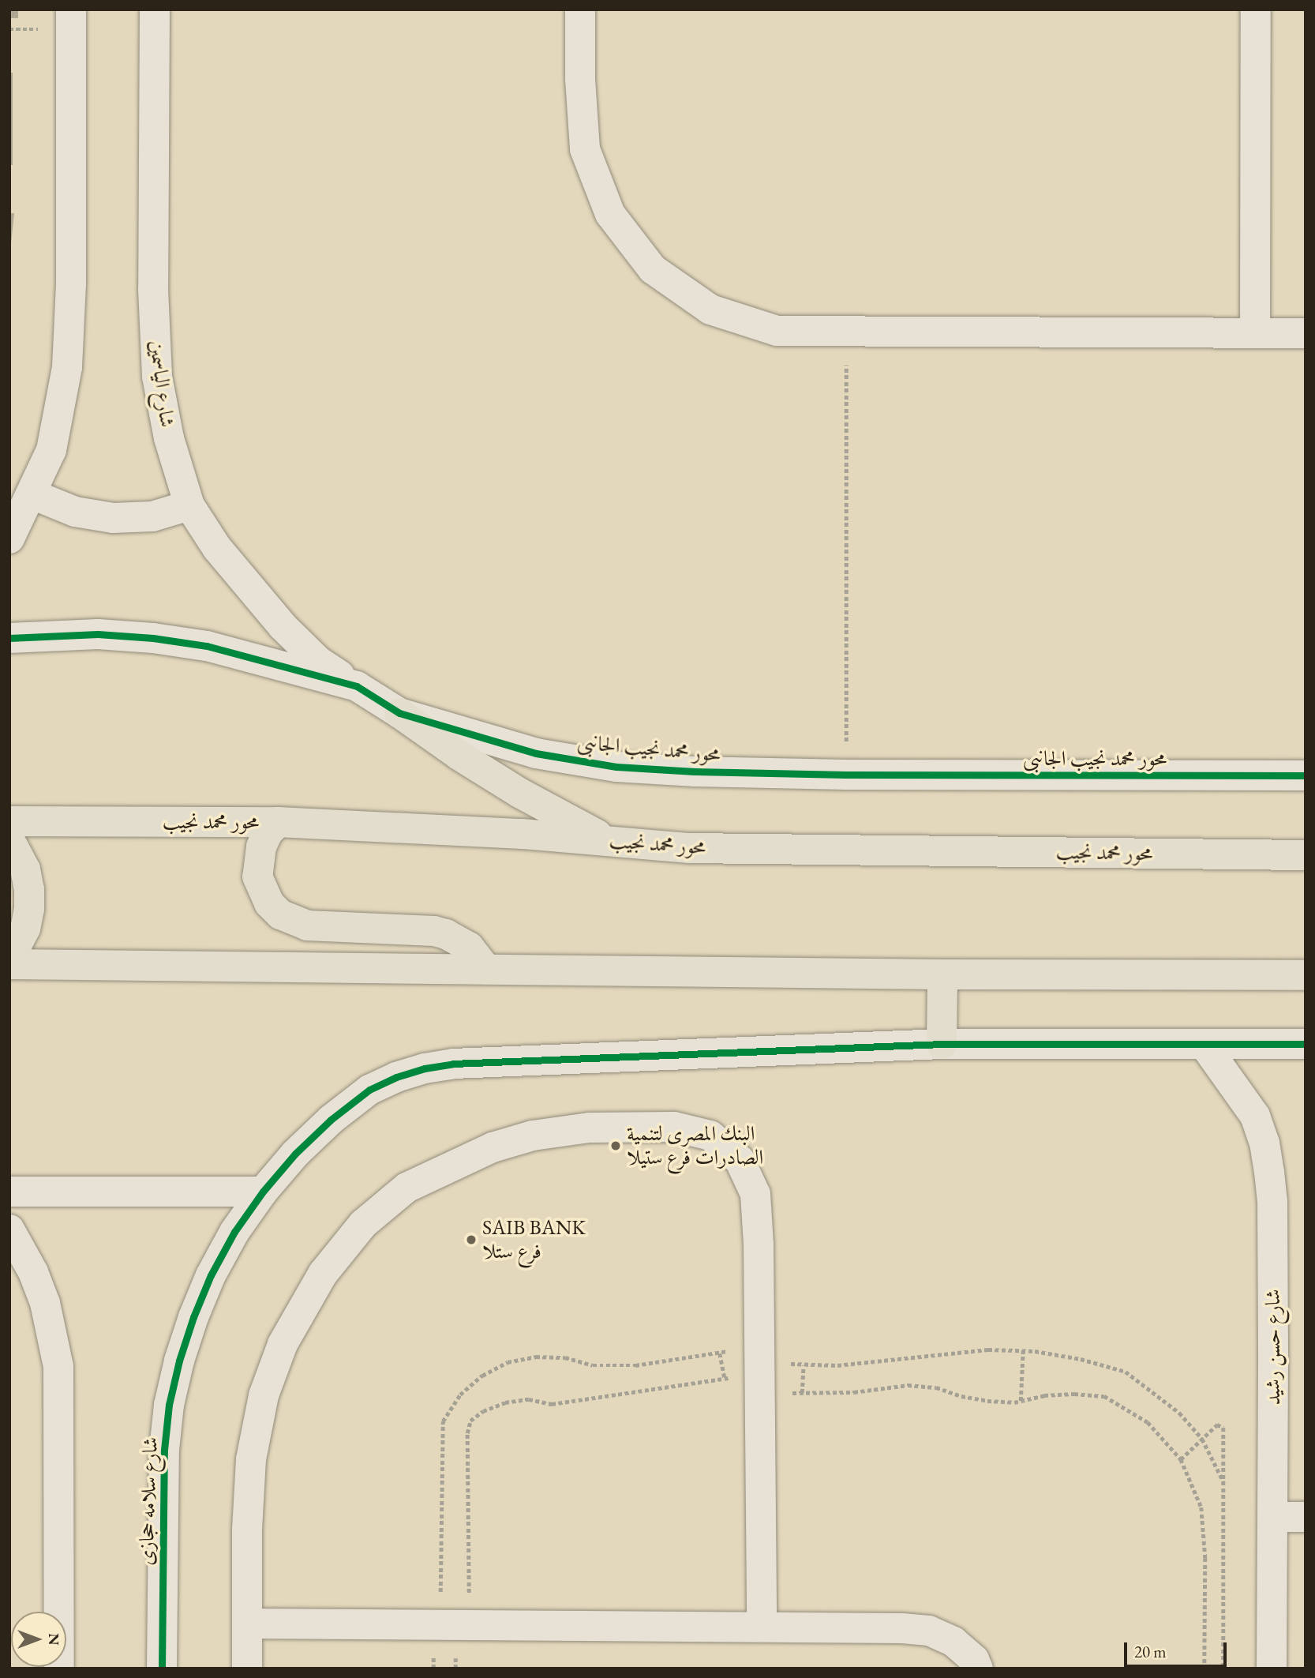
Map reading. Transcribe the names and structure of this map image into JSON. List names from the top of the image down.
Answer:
{
  "streets": {
    "main road": ["محور محمد نجيب"],
    "street": [
      "شارع الياسمين",
      "محور محمد نجيب الجانبى",
      "شارع حسن رشيد",
      "شارع سلامه حجازى"
    ]
  },
  "crossings": [
    ["شارع الياسمين", "محور محمد نجيب الجانبى"]
  ],
  "places": ["البنك المصرى لتنمية الصادرات فرع ستيلا", "SAIB BANK فرع ستلا"],
  "scale_bar": "20 m",
  "north": "right"
}
